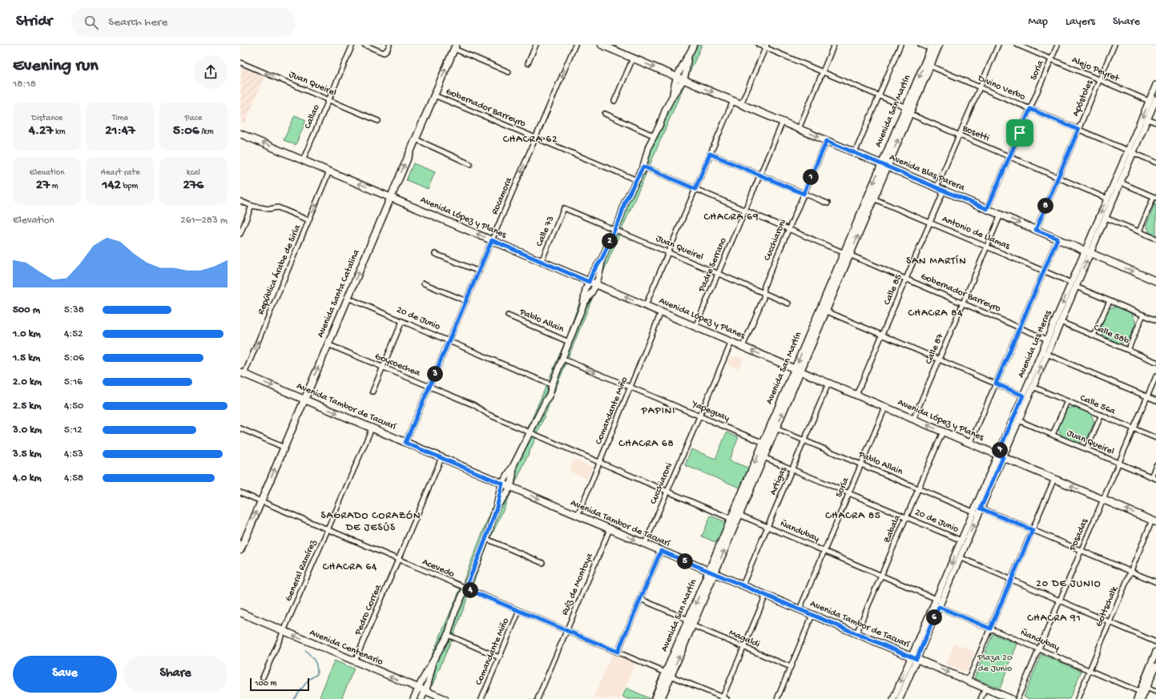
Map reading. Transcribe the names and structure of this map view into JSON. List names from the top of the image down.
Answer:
{
  "streets": {
    "main road": [
      "Avenida San Martín",
      "Avenida Blas Parera",
      "Avenida López y Planes",
      "Avenida Santa Catalina",
      "Avenida Las Heras",
      "Avenida Tambor de Tacuarí",
      "Avenida Centenario"
    ],
    "street": [
      "Alejo Peyret",
      "Soria",
      "Juan Queirel",
      "Divino Verbo",
      "Apóstoles",
      "Gobernador Barreyro",
      "Callao",
      "Bosetti",
      "Rocamora",
      "Calle 73",
      "Antonio de Llamas",
      "Cucchiaroni",
      "Padre Serrano",
      "República Árabe de Siria",
      "Calle 85",
      "20 de Junio",
      "Pablo Allain",
      "Calle 58b",
      "Calle 87",
      "Goycoechea",
      "Calle 56a",
      "Comandante Miño",
      "Yapeguay",
      "Artigas",
      "Zabala",
      "Ñandubay",
      "Posadas",
      "Acevedo",
      "General Ramírez",
      "Ruíz de Montoya",
      "Gottschalk",
      "Pedro Correa",
      "Magaldi"
    ]
  },
  "crossings": [
    ["Alejo Peyret", "Soria"],
    ["Alejo Peyret", "Apóstoles"],
    ["Alejo Peyret", "Avenida Las Heras"],
    ["Soria", "Divino Verbo"],
    ["Soria", "Bosetti"],
    ["Soria", "Avenida Blas Parera"],
    ["Soria", "Avenida López y Planes"],
    ["Soria", "20 de Junio"],
    ["Soria", "Pablo Allain"],
    ["Soria", "Avenida Tambor de Tacuarí"],
    ["Soria", "Ñandubay"],
    ["Juan Queirel", "Callao"],
    ["Juan Queirel", "Calle 73"],
    ["Juan Queirel", "Cucchiaroni"],
    ["Juan Queirel", "Padre Serrano"],
    ["Juan Queirel", "Avenida Las Heras"],
    ["Juan Queirel", "Posadas"],
    ["Divino Verbo", "Apóstoles"],
    ["Divino Verbo", "Avenida San Martín"],
    ["Divino Verbo", "Avenida Las Heras"],
    ["Apóstoles", "Bosetti"],
    ["Apóstoles", "Avenida Blas Parera"],
    ["Gobernador Barreyro", "Avenida San Martín"],
    ["Gobernador Barreyro", "Rocamora"],
    ["Gobernador Barreyro", "Cucchiaroni"],
    ["Gobernador Barreyro", "Padre Serrano"],
    ["Gobernador Barreyro", "Calle 85"],
    ["Gobernador Barreyro", "Avenida Santa Catalina"],
    ["Gobernador Barreyro", "Avenida Las Heras"],
    ["Gobernador Barreyro", "Calle 87"],
    ["Avenida San Martín", "Bosetti"],
    ["Avenida San Martín", "Avenida Blas Parera"],
    ["Avenida San Martín", "Avenida López y Planes"],
    ["Avenida San Martín", "Antonio de Llamas"],
    ["Avenida San Martín", "20 de Junio"],
    ["Avenida San Martín", "Pablo Allain"],
    ["Avenida San Martín", "Goycoechea"],
    ["Avenida San Martín", "Avenida Tambor de Tacuarí"],
    ["Avenida San Martín", "Yapeguay"],
    ["Avenida San Martín", "Ñandubay"],
    ["Avenida San Martín", "Acevedo"],
    ["Avenida San Martín", "Magaldi"],
    ["Callao", "Avenida López y Planes"],
    ["Bosetti", "Avenida Las Heras"],
    ["Avenida Blas Parera", "Cucchiaroni"],
    ["Avenida Blas Parera", "Padre Serrano"],
    ["Avenida Blas Parera", "Calle 85"],
    ["Avenida Blas Parera", "Avenida Las Heras"],
    ["Avenida Blas Parera", "Calle 87"],
    ["Rocamora", "Avenida López y Planes"],
    ["Rocamora", "20 de Junio"],
    ["Rocamora", "Goycoechea"],
    ["Rocamora", "Avenida Tambor de Tacuarí"],
    ["Avenida López y Planes", "Calle 73"],
    ["Avenida López y Planes", "Cucchiaroni"],
    ["Avenida López y Planes", "Padre Serrano"],
    ["Avenida López y Planes", "República Árabe de Siria"],
    ["Avenida López y Planes", "Calle 85"],
    ["Avenida López y Planes", "Avenida Santa Catalina"],
    ["Avenida López y Planes", "Avenida Las Heras"],
    ["Avenida López y Planes", "Calle 87"],
    ["Avenida López y Planes", "Comandante Miño"],
    ["Avenida López y Planes", "Artigas"],
    ["Avenida López y Planes", "Zabala"],
    ["Avenida López y Planes", "Posadas"],
    ["Avenida López y Planes", "Gottschalk"],
    ["Antonio de Llamas", "Calle 85"],
    ["Antonio de Llamas", "Avenida Las Heras"],
    ["Antonio de Llamas", "Calle 87"],
    ["Cucchiaroni", "Goycoechea"],
    ["Cucchiaroni", "Avenida Tambor de Tacuarí"],
    ["Cucchiaroni", "Yapeguay"],
    ["República Árabe de Siria", "Avenida Tambor de Tacuarí"],
    ["Avenida Santa Catalina", "20 de Junio"],
    ["Avenida Santa Catalina", "Goycoechea"],
    ["Avenida Santa Catalina", "Avenida Tambor de Tacuarí"],
    ["Avenida Santa Catalina", "Acevedo"],
    ["20 de Junio", "Avenida Las Heras"],
    ["20 de Junio", "Artigas"],
    ["20 de Junio", "Zabala"],
    ["Pablo Allain", "Avenida Las Heras"],
    ["Pablo Allain", "Artigas"],
    ["Pablo Allain", "Zabala"],
    ["Pablo Allain", "Posadas"],
    ["Pablo Allain", "Gottschalk"],
    ["Calle 58b", "Avenida Las Heras"],
    ["Avenida Las Heras", "Calle 56a"],
    ["Avenida Las Heras", "Avenida Tambor de Tacuarí"],
    ["Avenida Las Heras", "Ñandubay"],
    ["Goycoechea", "Comandante Miño"],
    ["Calle 56a", "Posadas"],
    ["Avenida Tambor de Tacuarí", "Comandante Miño"],
    ["Avenida Tambor de Tacuarí", "Artigas"],
    ["Avenida Tambor de Tacuarí", "Zabala"],
    ["Avenida Tambor de Tacuarí", "General Ramírez"],
    ["Avenida Tambor de Tacuarí", "Ruíz de Montoya"],
    ["Avenida Tambor de Tacuarí", "Pedro Correa"],
    ["Comandante Miño", "Yapeguay"],
    ["Comandante Miño", "Acevedo"],
    ["Artigas", "Ñandubay"],
    ["Zabala", "Ñandubay"],
    ["Ñandubay", "Posadas"],
    ["Ñandubay", "Gottschalk"],
    ["Acevedo", "General Ramírez"],
    ["Acevedo", "Ruíz de Montoya"],
    ["Acevedo", "Pedro Correa"],
    ["General Ramírez", "Avenida Centenario"],
    ["Pedro Correa", "Avenida Centenario"]
  ],
  "one_way": [
    "Avenida Blas Parera",
    "Rocamora",
    "Avenida López y Planes",
    "República Árabe de Siria",
    "Avenida Santa Catalina",
    "Avenida Tambor de Tacuarí",
    "Avenida Centenario"
  ],
  "districts": [
    "CHACRA 62",
    "CHACRA 69",
    "SAN MARTÍN",
    "CHACRA 84",
    "PAPINI",
    "CHACRA 68",
    "SAGRADO CORAZÓN DE JESÚS",
    "CHACRA 85",
    "CHACRA 64",
    "20 DE JUNIO",
    "CHACRA 91"
  ],
  "parks": ["Plaza 20 de Junio"],
  "scale_bar": "100 m",
  "page": {
    "header": "Stridr",
    "search": "Search here",
    "nav": ["Map", "Layers", "Share"],
    "heading": ["Evening run", "18:18"],
    "stats": [
      ["Distance", "4.27 km"],
      ["Time", "21:47"],
      ["Pace", "5:06 /km"],
      ["Elevation", "27 m"],
      ["Heart rate", "142 bpm"],
      ["kcal", "276"]
    ],
    "pins": [
      "1",
      "8",
      "2",
      "3",
      "7",
      "5",
      "4",
      "6"
    ],
    "chart": ["Elevation", "261–283 m"],
    "list": [
      {
        "name": "500 m",
        "note": "5:38"
      },
      {
        "name": "1.0 km",
        "note": "4:52"
      },
      {
        "name": "1.5 km",
        "note": "5:06"
      },
      {
        "name": "2.0 km",
        "note": "5:16"
      },
      {
        "name": "2.5 km",
        "note": "4:50"
      },
      {
        "name": "3.0 km",
        "note": "5:12"
      },
      {
        "name": "3.5 km",
        "note": "4:53"
      },
      {
        "name": "4.0 km",
        "note": "4:58"
      }
    ],
    "buttons": ["Save", "Share"],
    "scale": "100 m"
  }
}
